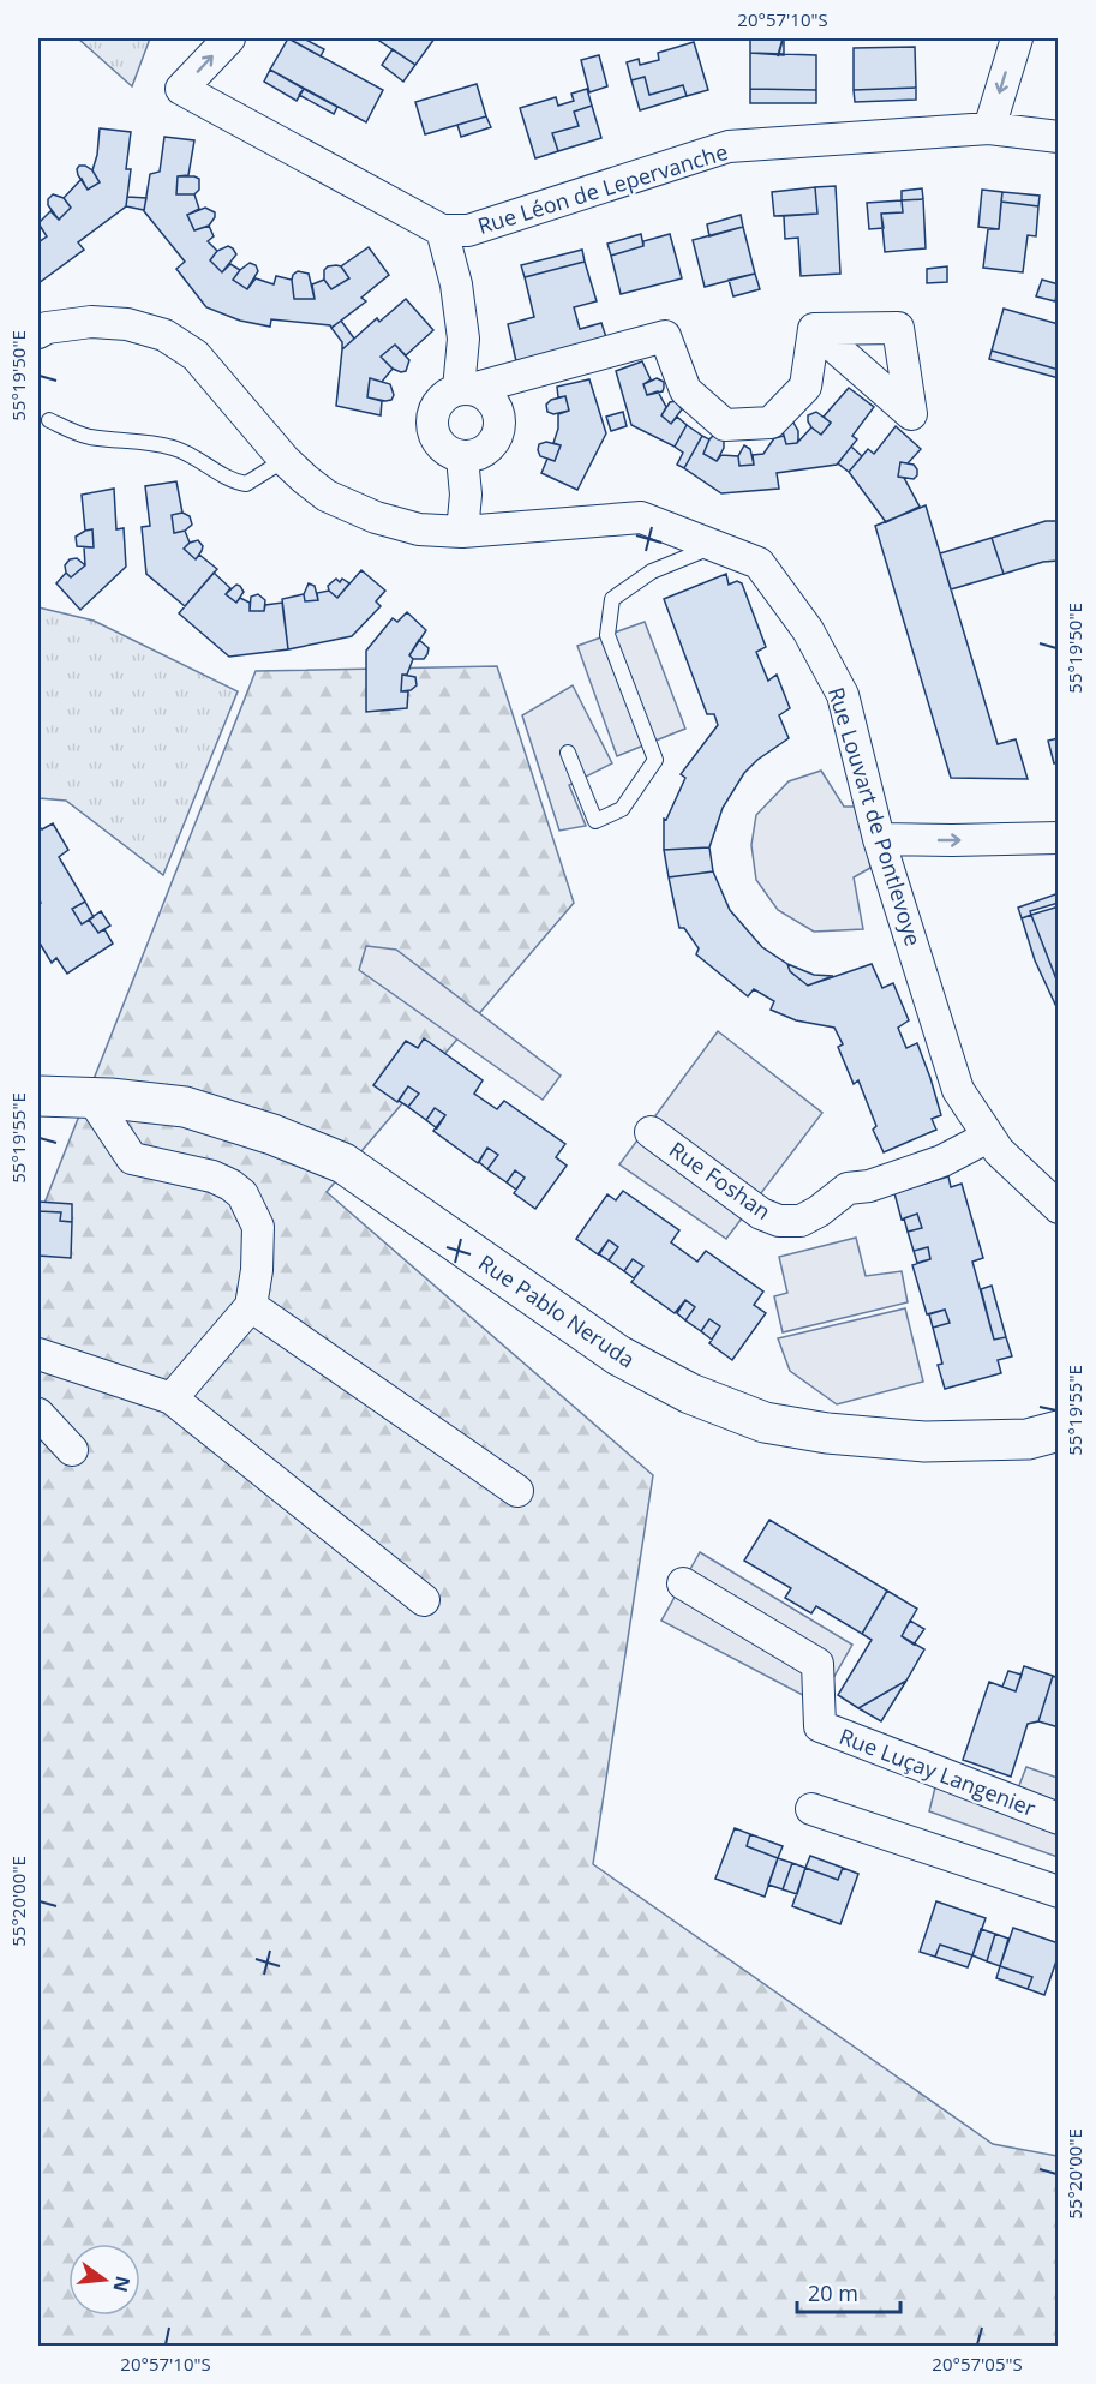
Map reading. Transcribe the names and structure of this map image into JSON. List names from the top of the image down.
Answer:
{
  "streets": {
    "main road": ["Rue Pablo Neruda"],
    "street": [
      "Rue Léon de Lepervanche",
      "Rue Louvart de Pontlevoye",
      "Rue Foshan",
      "Rue Luçay Langenier"
    ]
  },
  "crossings": [
    ["Rue Louvart de Pontlevoye", "Rue Foshan"]
  ],
  "scale_bar": "20 m",
  "north": "right",
  "coordinates": [
    "20°57'10\"S",
    "55°19'50\"E",
    "55°19'55\"E",
    "55°20'00\"E",
    "20°57'05\"S"
  ]
}
